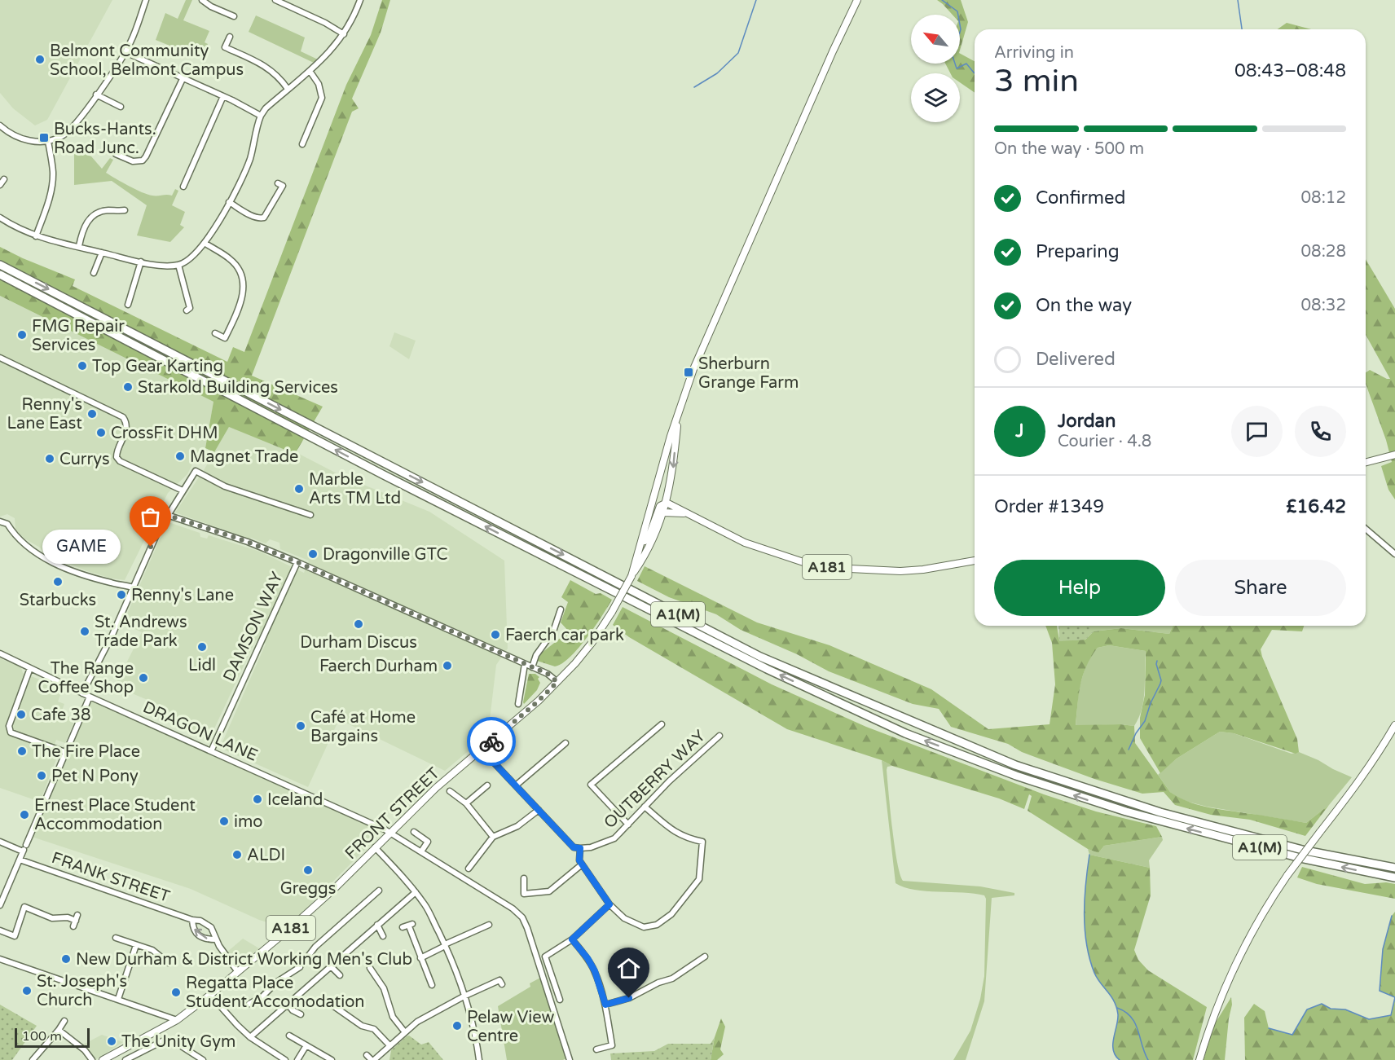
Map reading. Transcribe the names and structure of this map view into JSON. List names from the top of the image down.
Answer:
{
  "streets": {
    "highway": ["A1(M)"],
    "main road": ["A181", "FRONT STREET"],
    "street": [
      "DAMSON WAY",
      "DRAGON LANE",
      "OUTBERRY WAY",
      "FRANK STREET"
    ]
  },
  "crossings": [
    ["A181", "FRONT STREET"],
    ["DAMSON WAY", "DRAGON LANE"],
    ["DAMSON WAY", "FRONT STREET"],
    ["DRAGON LANE", "FRONT STREET"],
    ["FRONT STREET", "FRANK STREET"]
  ],
  "places": {
    "other": [
      "Belmont Community School, Belmont Campus",
      "FMG Repair Services",
      "Top Gear Karting",
      "Starkold Building Services",
      "Renny's Lane East",
      "CrossFit DHM",
      "Magnet Trade",
      "Currys",
      "Marble Arts TM Ltd",
      "GAME",
      "Dragonville GTC",
      "Starbucks",
      "Renny's Lane",
      "Durham Discus",
      "St. Andrews Trade Park",
      "Faerch car park",
      "Lidl",
      "Faerch Durham",
      "The Range Coffee Shop",
      "Cafe 38",
      "Café at Home Bargains",
      "The Fire Place",
      "Pet N Pony",
      "Iceland",
      "Ernest Place Student Accommodation",
      "imo",
      "ALDI",
      "Greggs",
      "New Durham & District Working Men's Club",
      "St. Joseph's Church",
      "Regatta Place Student Accomodation",
      "Pelaw View Centre",
      "The Unity Gym"
    ],
    "transit": ["Bucks-Hants. Road Junc.", "Sherburn Grange Farm"]
  },
  "scale_bar": "100 m",
  "north": "top left",
  "page": {
    "heading": ["3 min", "Arriving in", "08:43–08:48"],
    "panel": [
      "Jordan",
      "Courier · 4.8",
      "Order #1349",
      "£16.42"
    ],
    "bar": "On the way · 500 m",
    "list": [
      ["Confirmed", "08:12"],
      ["Preparing", "08:28"],
      ["On the way", "08:32"],
      "Delivered"
    ],
    "round": "J",
    "bubble": "GAME",
    "buttons": ["Help", "Share"],
    "scale": "100 m"
  }
}
